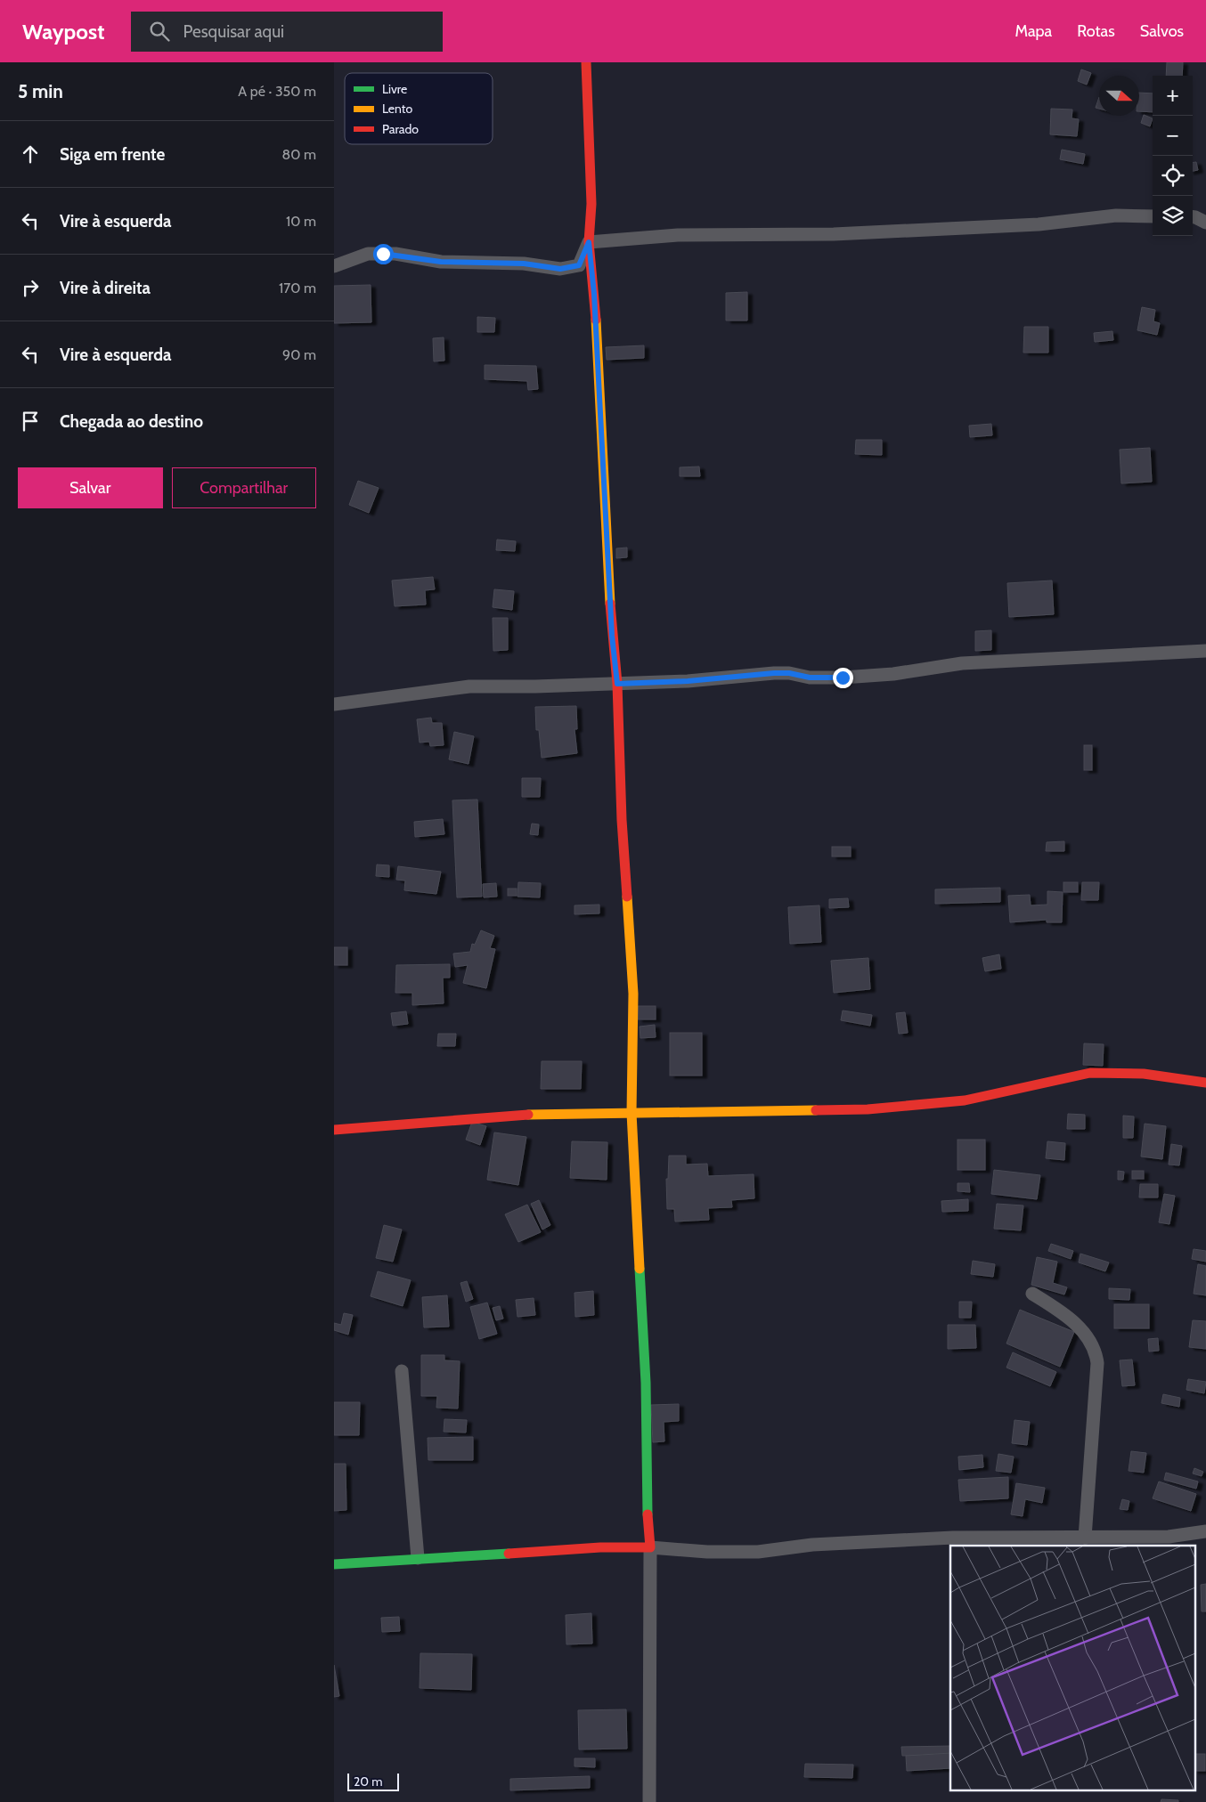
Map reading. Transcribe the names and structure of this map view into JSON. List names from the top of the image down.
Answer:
{
  "legend": ["Livre", "Lento", "Parado"],
  "scale_bar": "20 m",
  "north": "right",
  "page": {
    "header": "Waypost",
    "search": "Pesquisar aqui",
    "nav": ["Mapa", "Rotas", "Salvos"],
    "heading": ["5 min", "A pé · 350 m"],
    "map_buttons": ["+", "−"],
    "list": [
      ["Siga em frente", "80 m"],
      ["Vire à esquerda", "10 m"],
      ["Vire à direita", "170 m"],
      ["Vire à esquerda", "90 m"],
      "Chegada ao destino"
    ],
    "buttons": ["Salvar", "Compartilhar"],
    "scale": "20 m"
  }
}
